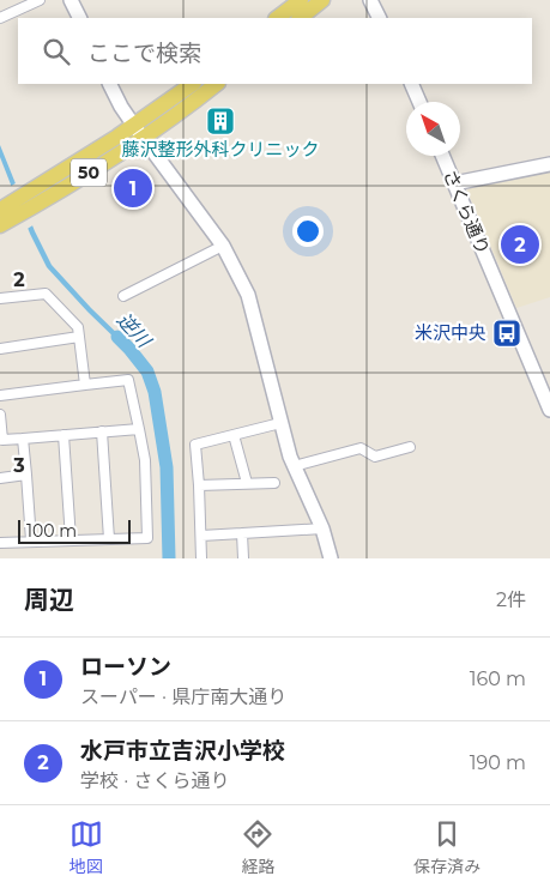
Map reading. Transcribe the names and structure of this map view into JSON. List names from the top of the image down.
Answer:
{
  "streets": {
    "main road": ["50"],
    "street": ["さくら通り"]
  },
  "water": ["逆川"],
  "places": {
    "building": ["藤沢整形外科クリニック"],
    "bus stop": ["米沢中央"]
  },
  "scale_bar": "100 m",
  "north": "top left",
  "page": {
    "search": "ここで検索",
    "pins": ["1", "2"],
    "scale": "100 m",
    "heading": ["周辺", "2件"],
    "list": [
      {
        "mark": "1",
        "name": "ローソン",
        "note": "スーパー · 県庁南大通り",
        "value": "160 m"
      },
      {
        "mark": "2",
        "name": "水戸市立吉沢小学校",
        "note": "学校 · さくら通り",
        "value": "190 m"
      }
    ],
    "nav": ["地図", "経路", "保存済み"]
  },
  "grid": {
    "rows": ["2", "3"]
  }
}
